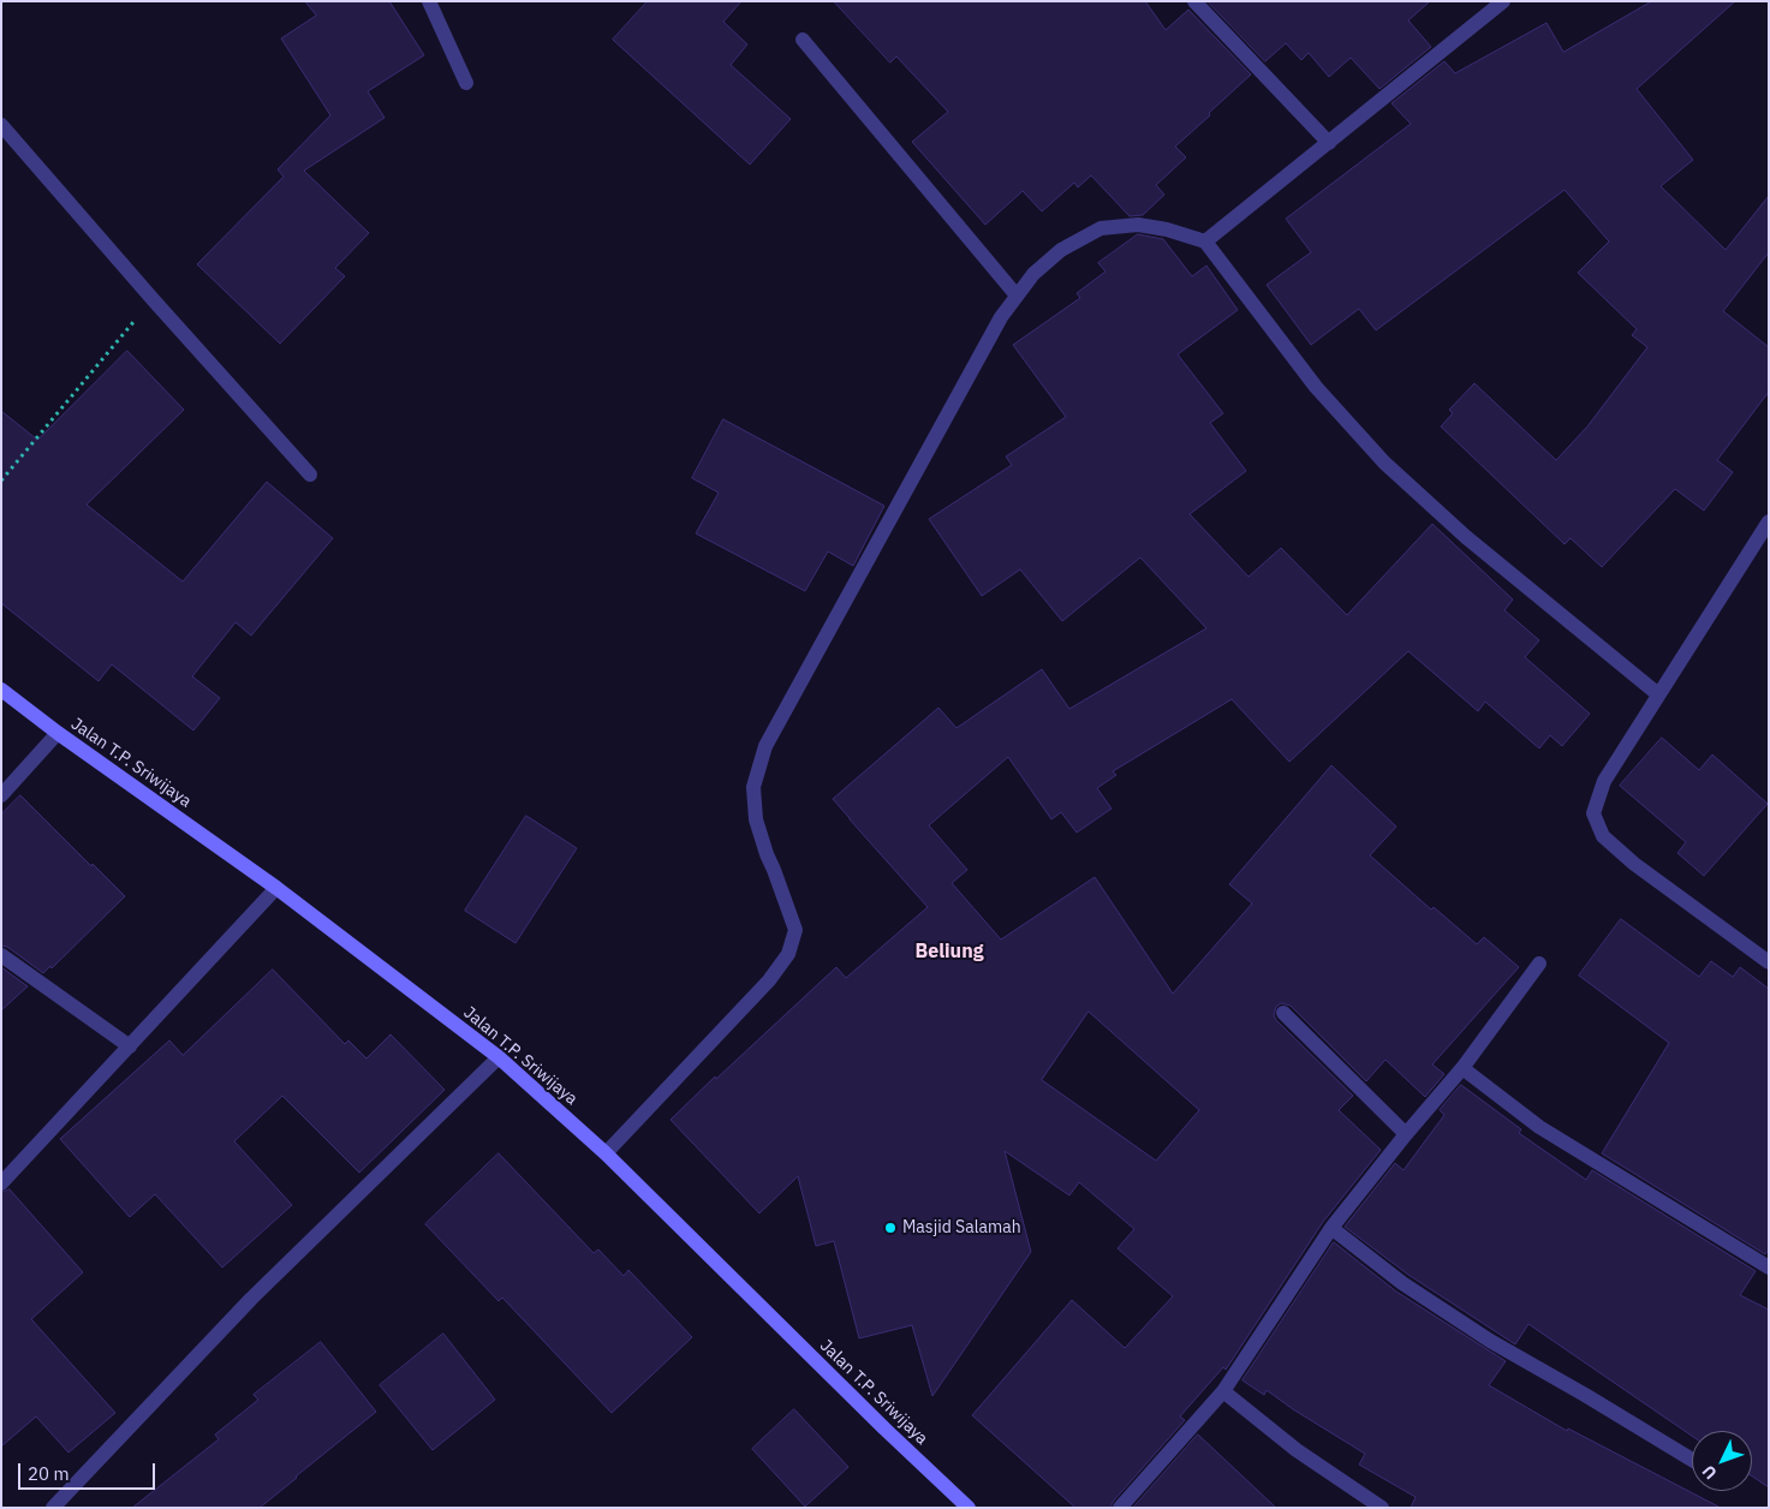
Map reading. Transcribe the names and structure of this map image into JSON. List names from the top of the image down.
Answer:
{
  "streets": {
    "main road": ["Jalan T.P. Sriwijaya"]
  },
  "districts": ["Beliung"],
  "places": ["Masjid Salamah"],
  "scale_bar": "20 m",
  "north": "bottom left"
}
